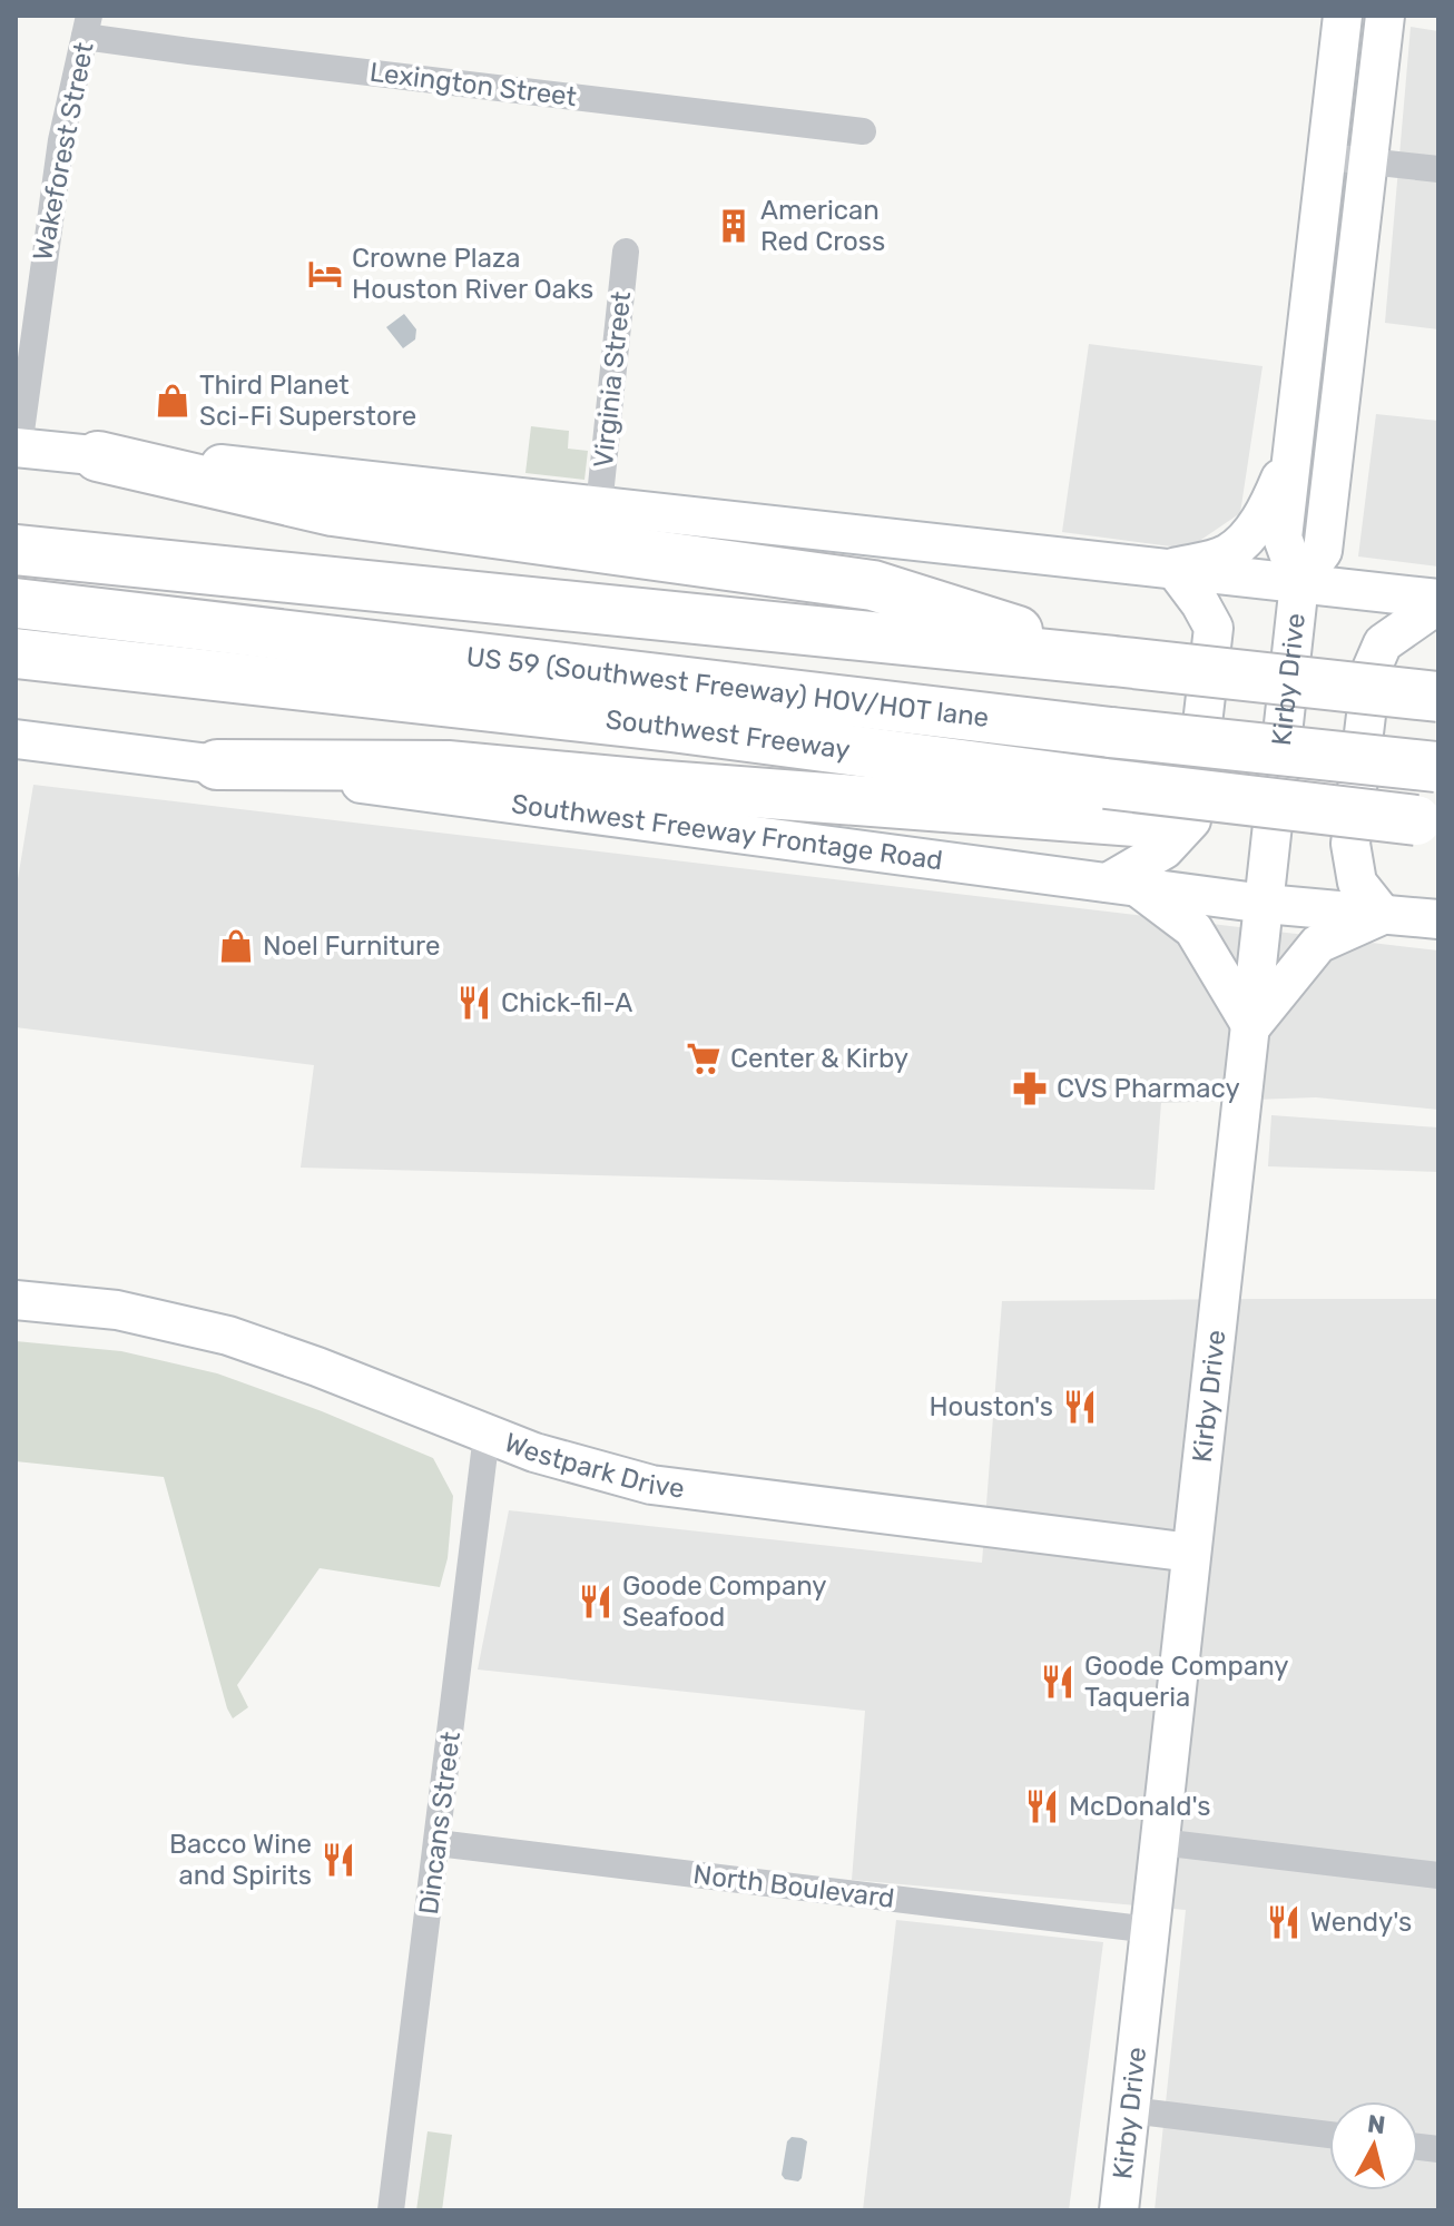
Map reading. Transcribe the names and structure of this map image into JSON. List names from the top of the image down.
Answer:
{
  "streets": {
    "highway": ["US 59 (Southwest Freeway) HOV/HOT lane", "Southwest Freeway"],
    "main road": ["Kirby Drive", "Southwest Freeway Frontage Road", "Westpark Drive"],
    "street": [
      "Lexington Street",
      "Wakeforest Street",
      "Virginia Street",
      "Dincans Street",
      "North Boulevard"
    ]
  },
  "crossings": [
    ["Lexington Street", "Wakeforest Street"],
    ["Kirby Drive", "Southwest Freeway Frontage Road"],
    ["Kirby Drive", "Westpark Drive"],
    ["Kirby Drive", "North Boulevard"],
    ["Westpark Drive", "Dincans Street"],
    ["Dincans Street", "North Boulevard"]
  ],
  "places": {
    "building": ["American Red Cross"],
    "hotel": ["Crowne Plaza Houston River Oaks"],
    "shop": ["Third Planet Sci-Fi Superstore", "Noel Furniture"],
    "restaurant": [
      "Chick-fil-A",
      "Houston's",
      "Goode Company Seafood",
      "Goode Company Taqueria",
      "McDonald's",
      "Bacco Wine and Spirits",
      "Wendy's"
    ],
    "supermarket": ["Center & Kirby"],
    "pharmacy": ["CVS Pharmacy"]
  },
  "north": "top"
}
